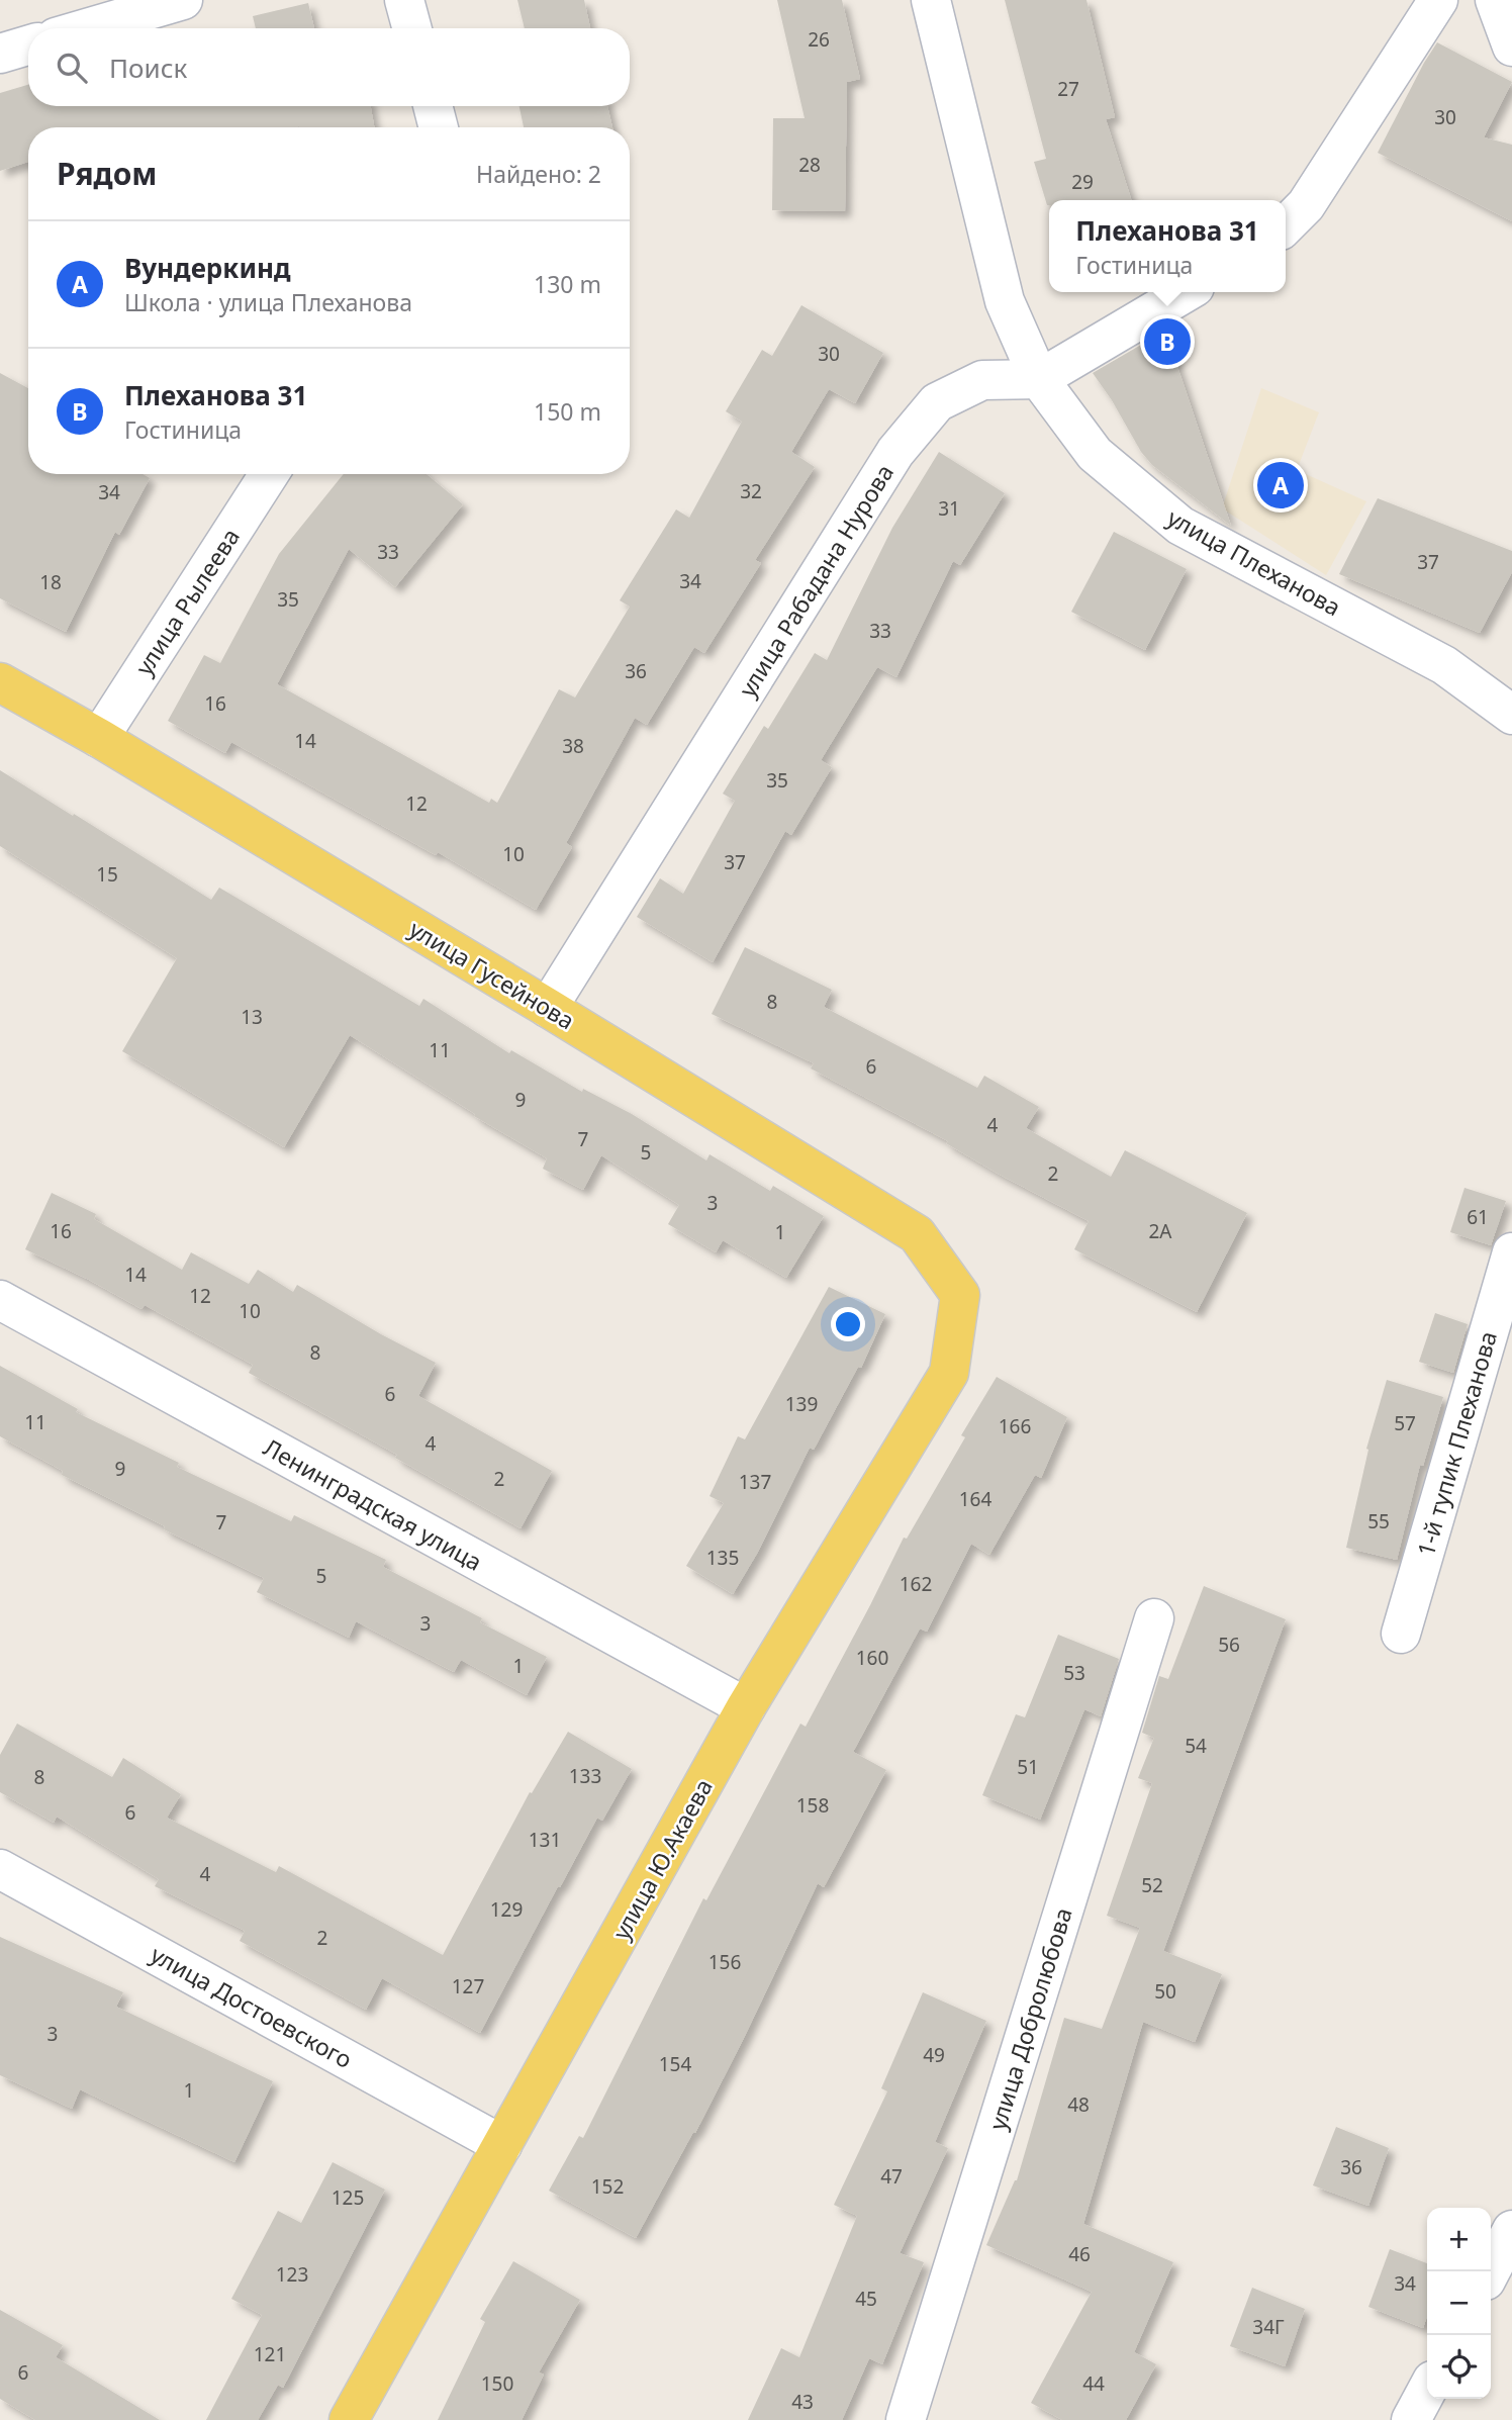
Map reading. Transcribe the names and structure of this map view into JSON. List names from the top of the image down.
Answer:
{
  "streets": {
    "main road": ["улица Гусейнова", "улица Ю.Акаева"],
    "street": [
      "улица Плеханова",
      "улица Рабадана Нурова",
      "улица Рылеева",
      "1-й тупик Плеханова",
      "Ленинградская улица",
      "улица Достоевского",
      "улица Добролюбова"
    ]
  },
  "crossings": [
    ["улица Плеханова", "улица Рабадана Нурова"],
    ["улица Рабадана Нурова", "улица Гусейнова"],
    ["улица Рылеева", "улица Гусейнова"],
    ["улица Гусейнова", "улица Ю.Акаева"],
    ["Ленинградская улица", "улица Ю.Акаева"],
    ["улица Ю.Акаева", "улица Достоевского"]
  ],
  "house_numbers": [
    "26",
    "27",
    "30",
    "28",
    "29",
    "30",
    "32",
    "34",
    "31",
    "33",
    "37",
    "34",
    "18",
    "35",
    "33",
    "36",
    "16",
    "14",
    "38",
    "35",
    "12",
    "10",
    "37",
    "15",
    "8",
    "13",
    "11",
    "6",
    "9",
    "4",
    "7",
    "5",
    "2",
    "3",
    "61",
    "16",
    "2А",
    "1",
    "14",
    "12",
    "10",
    "8",
    "6",
    "139",
    "11",
    "57",
    "166",
    "4",
    "9",
    "2",
    "137",
    "164",
    "55",
    "7",
    "135",
    "5",
    "162",
    "3",
    "56",
    "160",
    "1",
    "53",
    "54",
    "51",
    "133",
    "8",
    "158",
    "6",
    "131",
    "4",
    "52",
    "129",
    "2",
    "156",
    "127",
    "50",
    "3",
    "49",
    "154",
    "1",
    "48",
    "36",
    "47",
    "152",
    "125",
    "46",
    "123",
    "34",
    "45",
    "34Г",
    "121",
    "6",
    "150",
    "44",
    "43"
  ],
  "page": {
    "search": "Поиск",
    "heading": ["Рядом", "Найдено: 2"],
    "popup": ["Плеханова 31", "Гостиница"],
    "list": [
      {
        "mark": "A",
        "name": "Вундеркинд",
        "note": "Школа · улица Плеханова",
        "value": "130 m"
      },
      {
        "mark": "B",
        "name": "Плеханова 31",
        "note": "Гостиница",
        "value": "150 m"
      }
    ],
    "pins": ["B", "A"],
    "map_buttons": ["+", "−"]
  }
}
